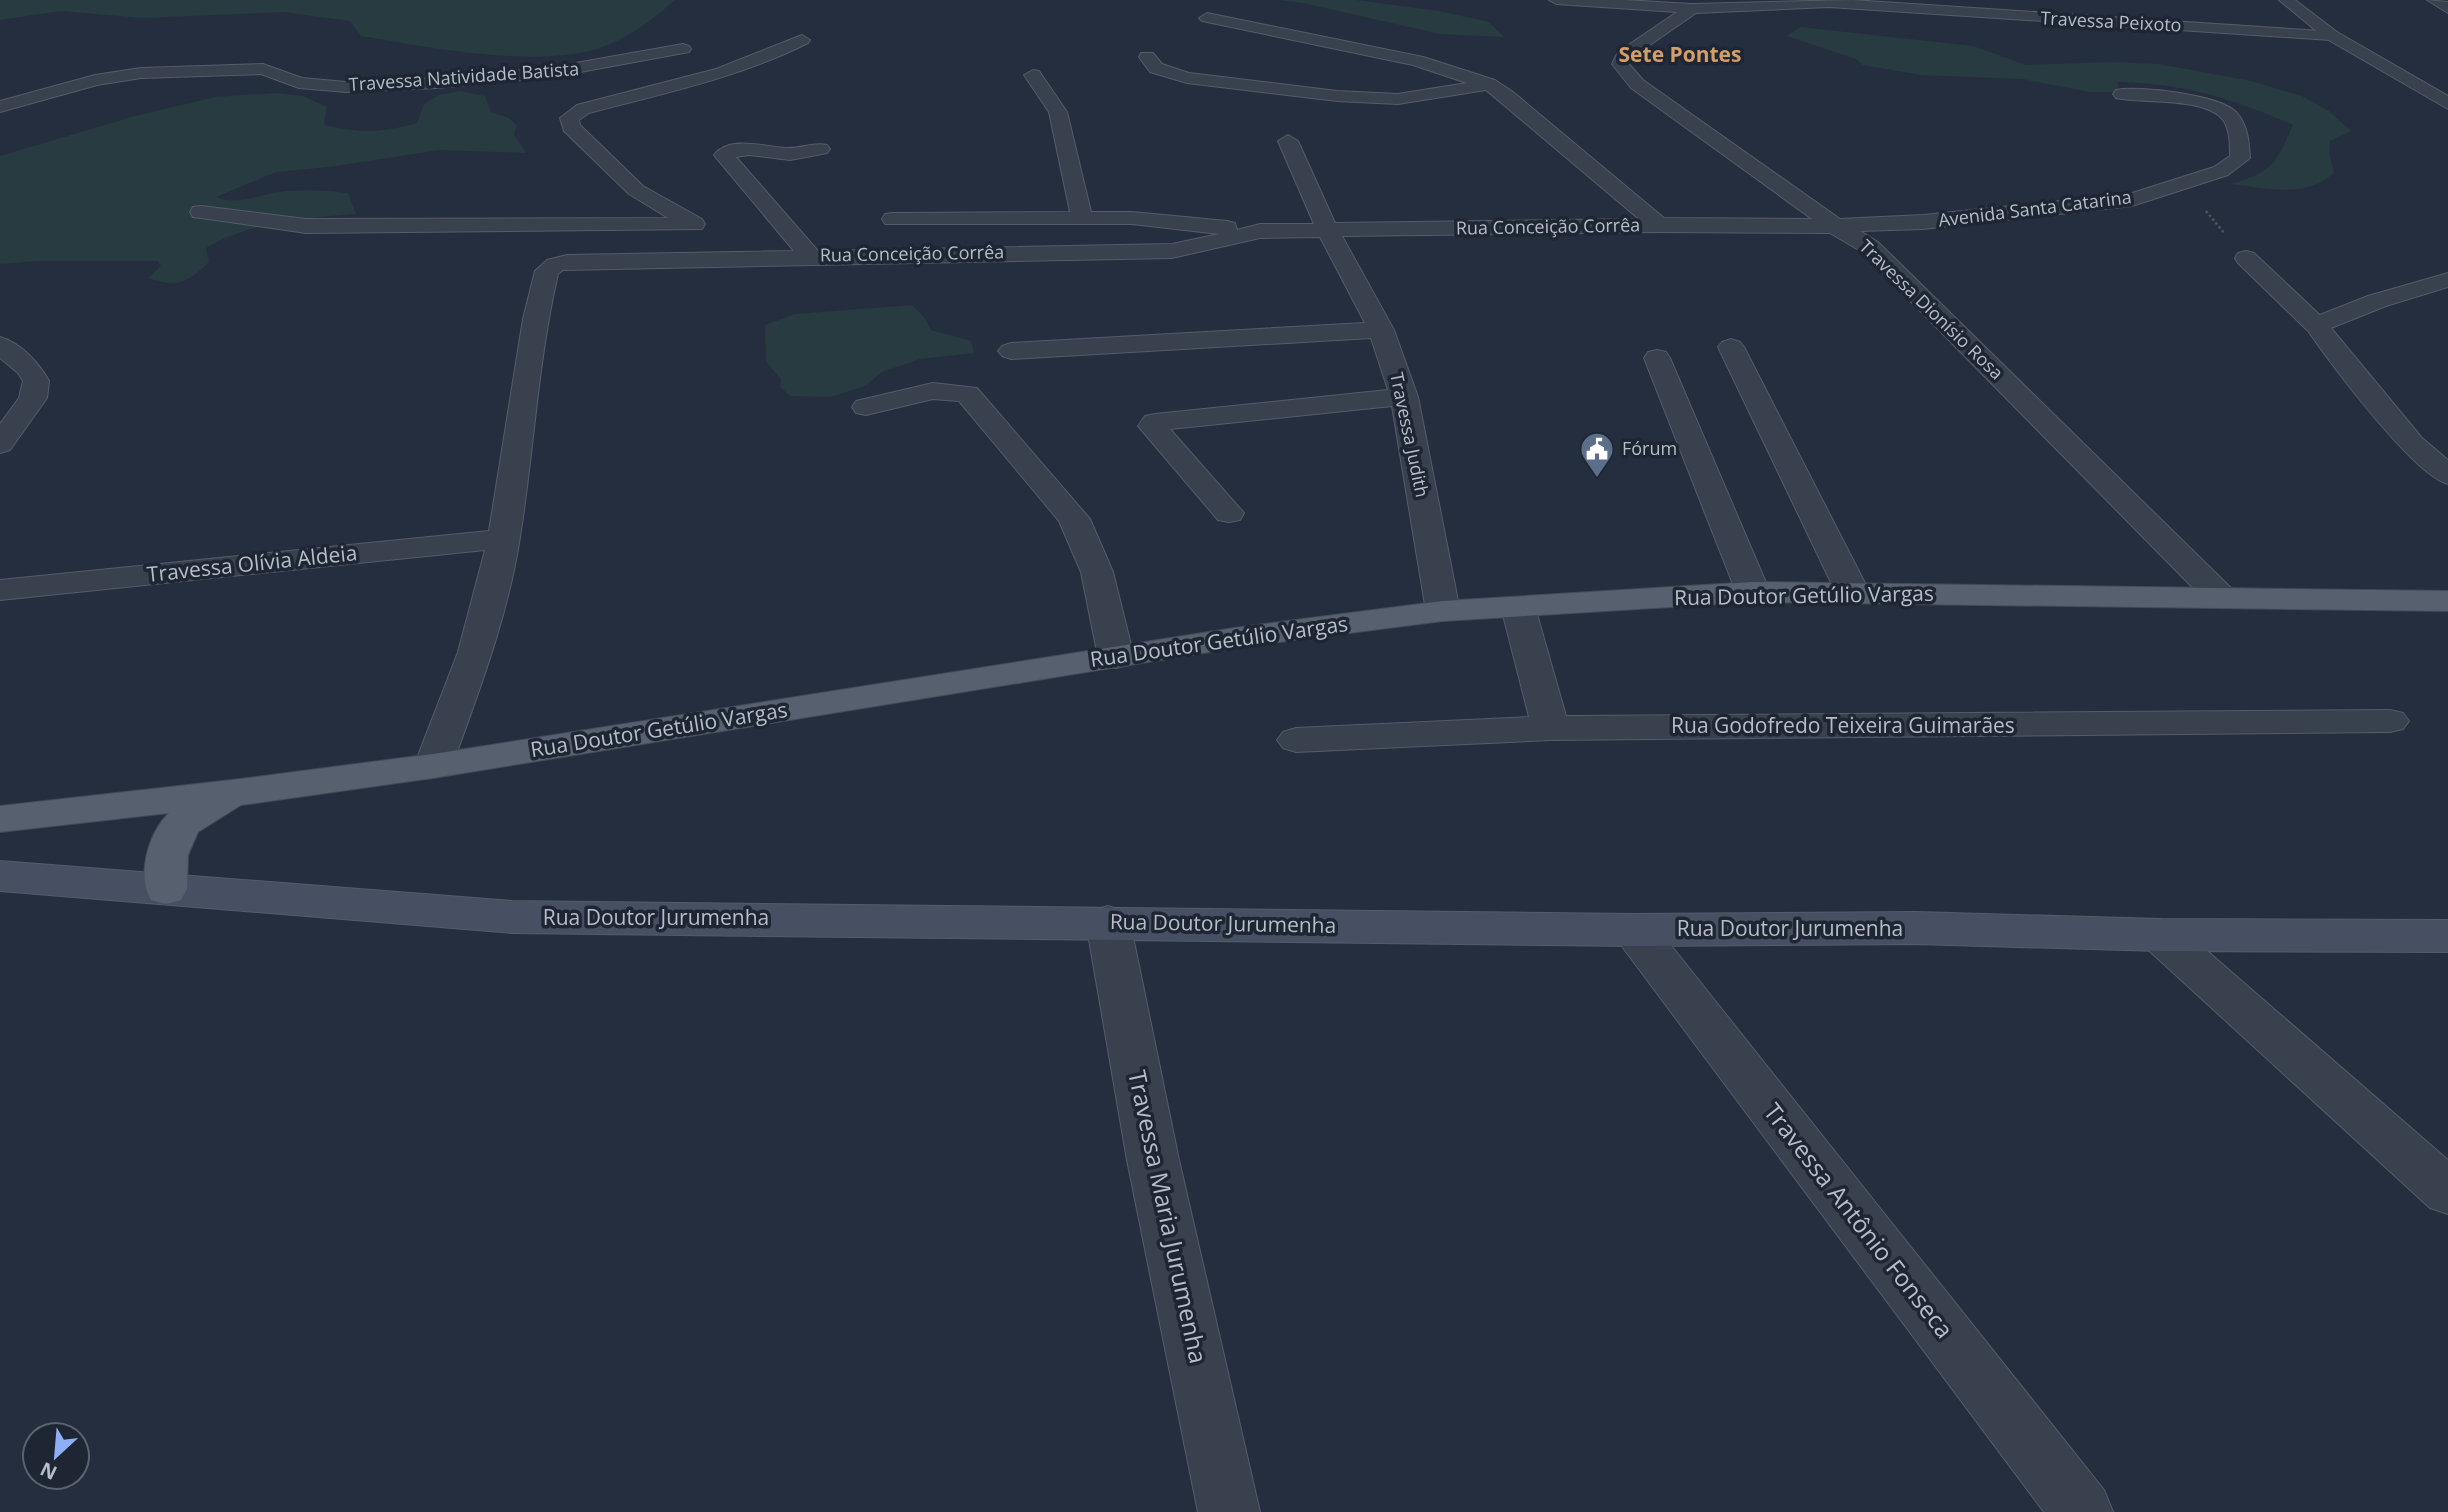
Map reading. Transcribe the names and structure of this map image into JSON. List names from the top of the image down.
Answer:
{
  "streets": {
    "main road": ["Rua Doutor Getúlio Vargas", "Rua Doutor Jurumenha"],
    "street": [
      "Travessa Peixoto",
      "Travessa Natividade Batista",
      "Avenida Santa Catarina",
      "Rua Conceição Corrêa",
      "Travessa Dionísio Rosa",
      "Travessa Judith",
      "Travessa Olívia Aldeia",
      "Rua Godofredo Teixeira Guimarães",
      "Travessa Maria Jurumenha",
      "Travessa Antônio Fonseca"
    ]
  },
  "crossings": [
    ["Travessa Peixoto", "Travessa Dionísio Rosa"],
    ["Avenida Santa Catarina", "Rua Conceição Corrêa"],
    ["Avenida Santa Catarina", "Travessa Dionísio Rosa"],
    ["Rua Conceição Corrêa", "Travessa Dionísio Rosa"],
    ["Rua Conceição Corrêa", "Travessa Judith"],
    ["Rua Conceição Corrêa", "Travessa Olívia Aldeia"],
    ["Travessa Dionísio Rosa", "Rua Doutor Getúlio Vargas"],
    ["Travessa Judith", "Rua Doutor Getúlio Vargas"],
    ["Rua Doutor Jurumenha", "Travessa Maria Jurumenha"],
    ["Rua Doutor Jurumenha", "Travessa Antônio Fonseca"]
  ],
  "districts": ["Sete Pontes"],
  "places": {
    "public building": ["Fórum"]
  },
  "north": "bottom left"
}
